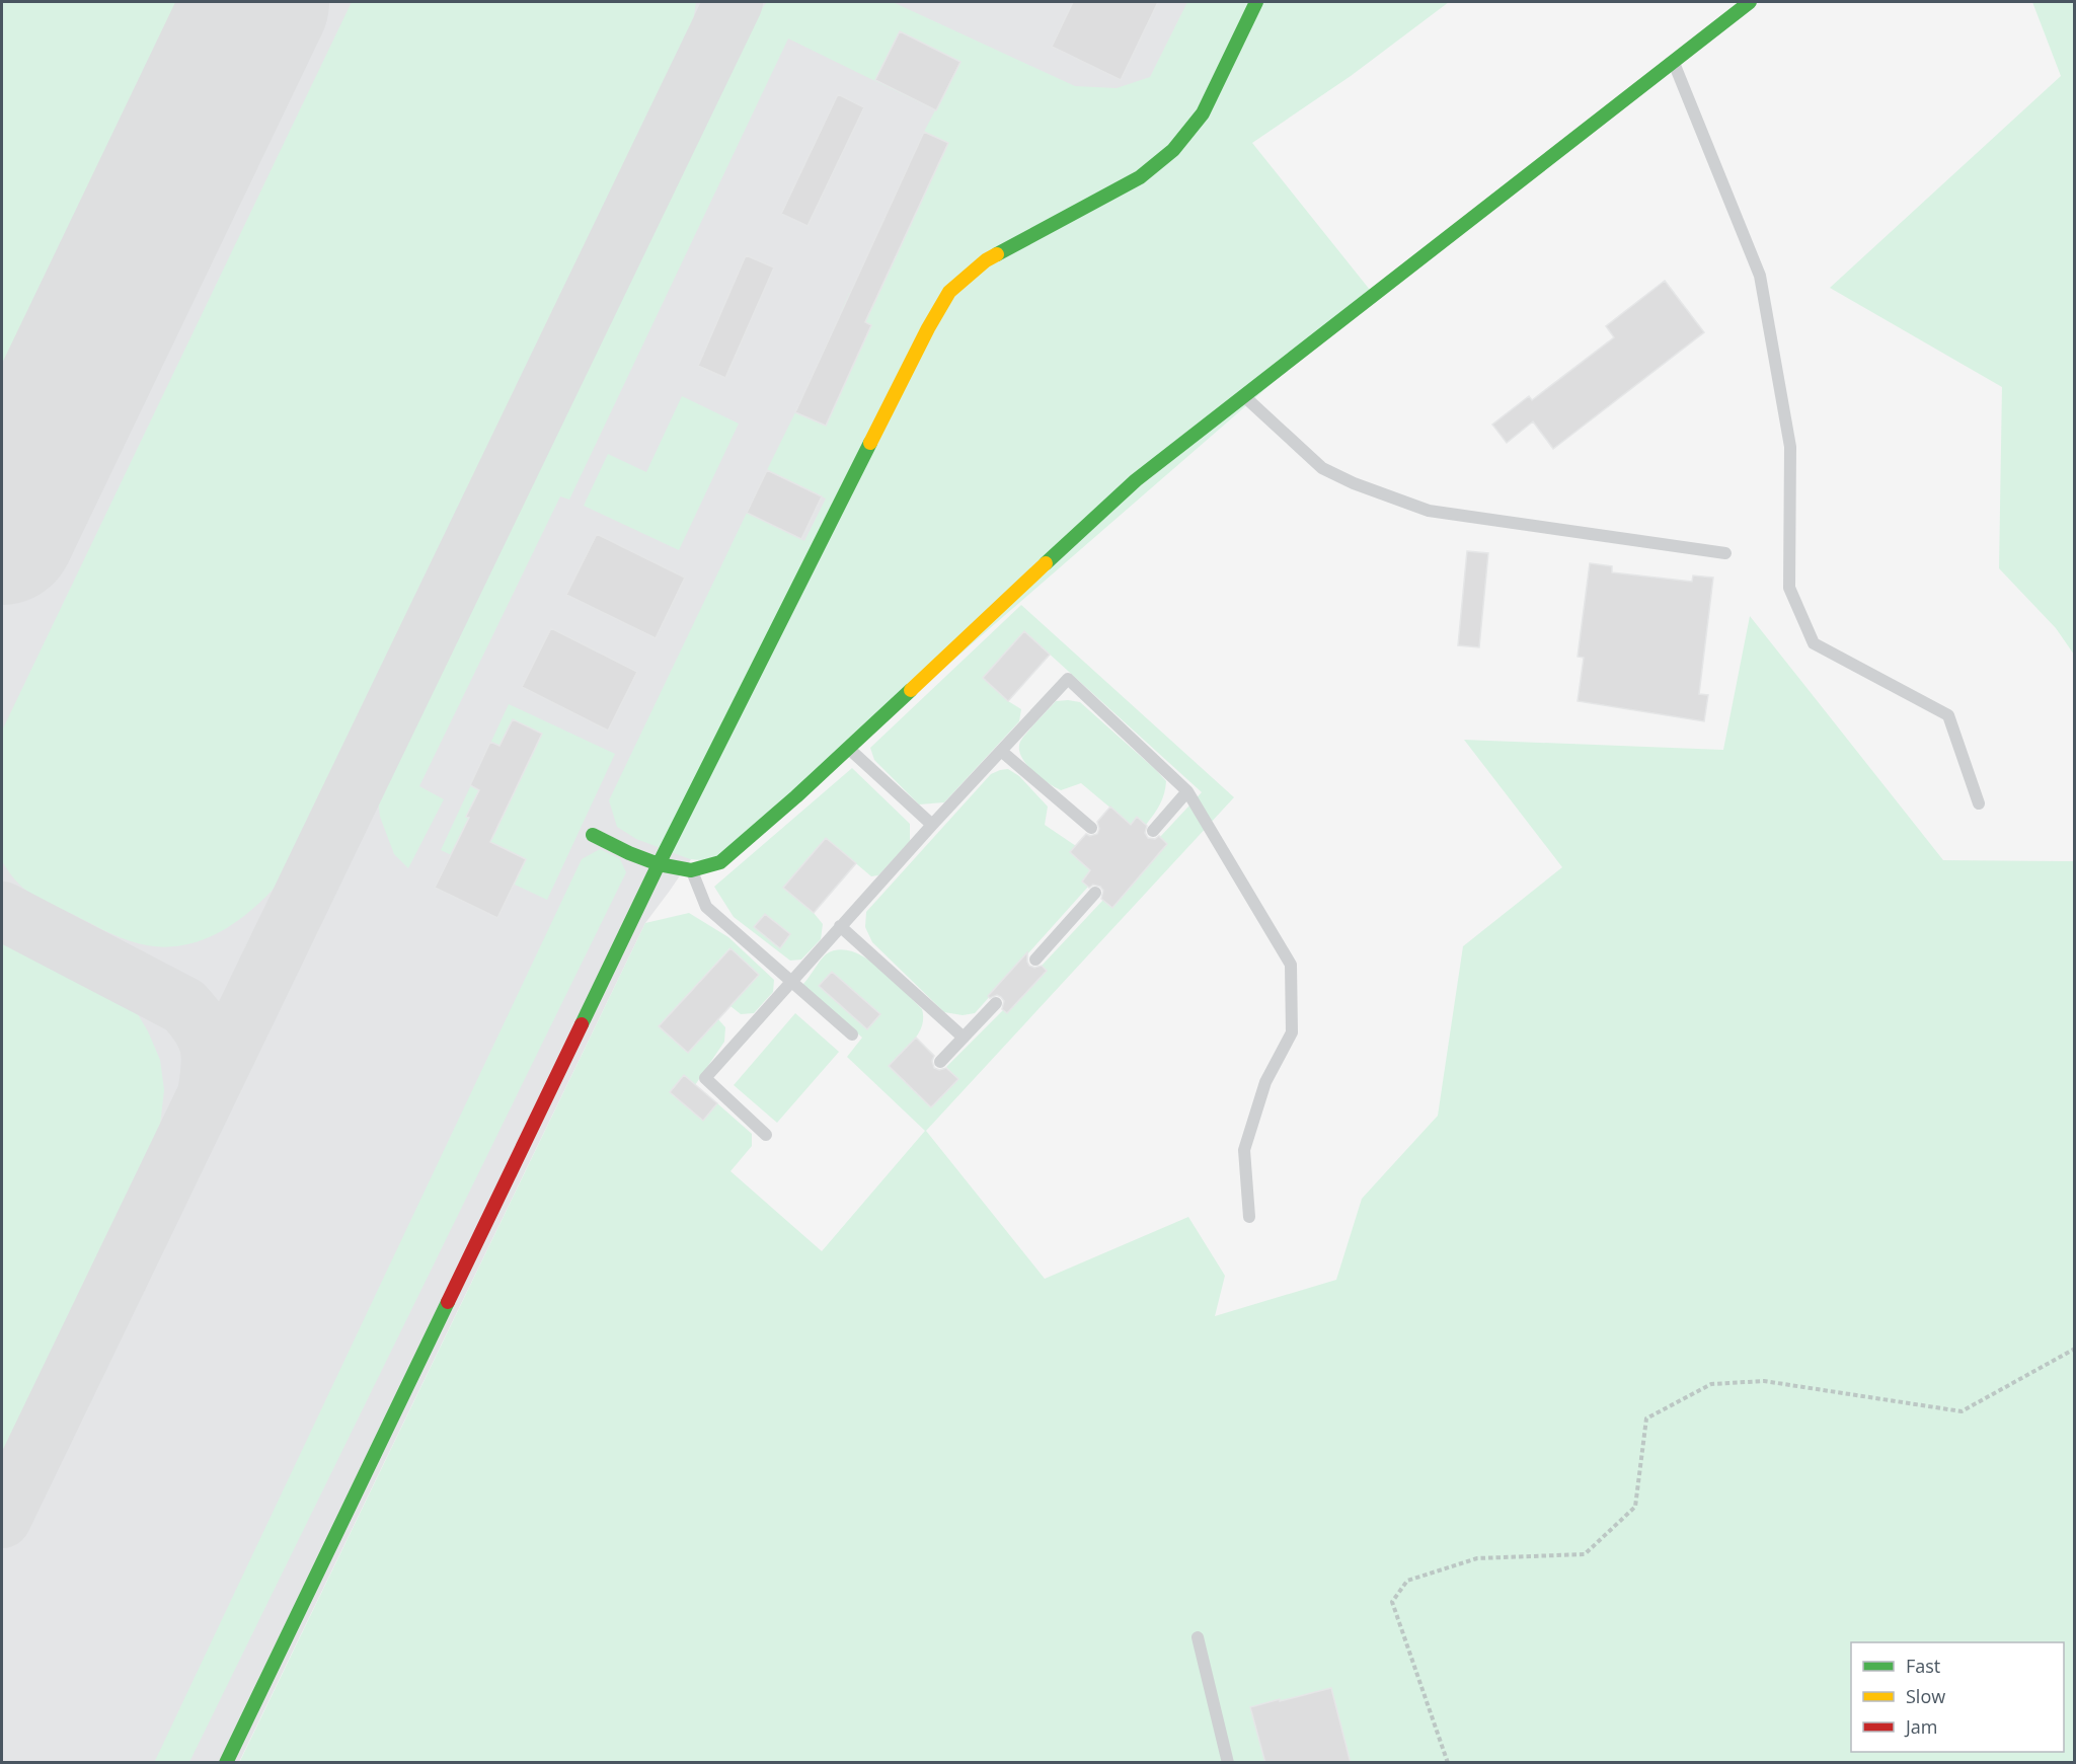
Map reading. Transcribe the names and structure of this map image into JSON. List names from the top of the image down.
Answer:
{
  "legend": ["Fast", "Slow", "Jam"]
}
